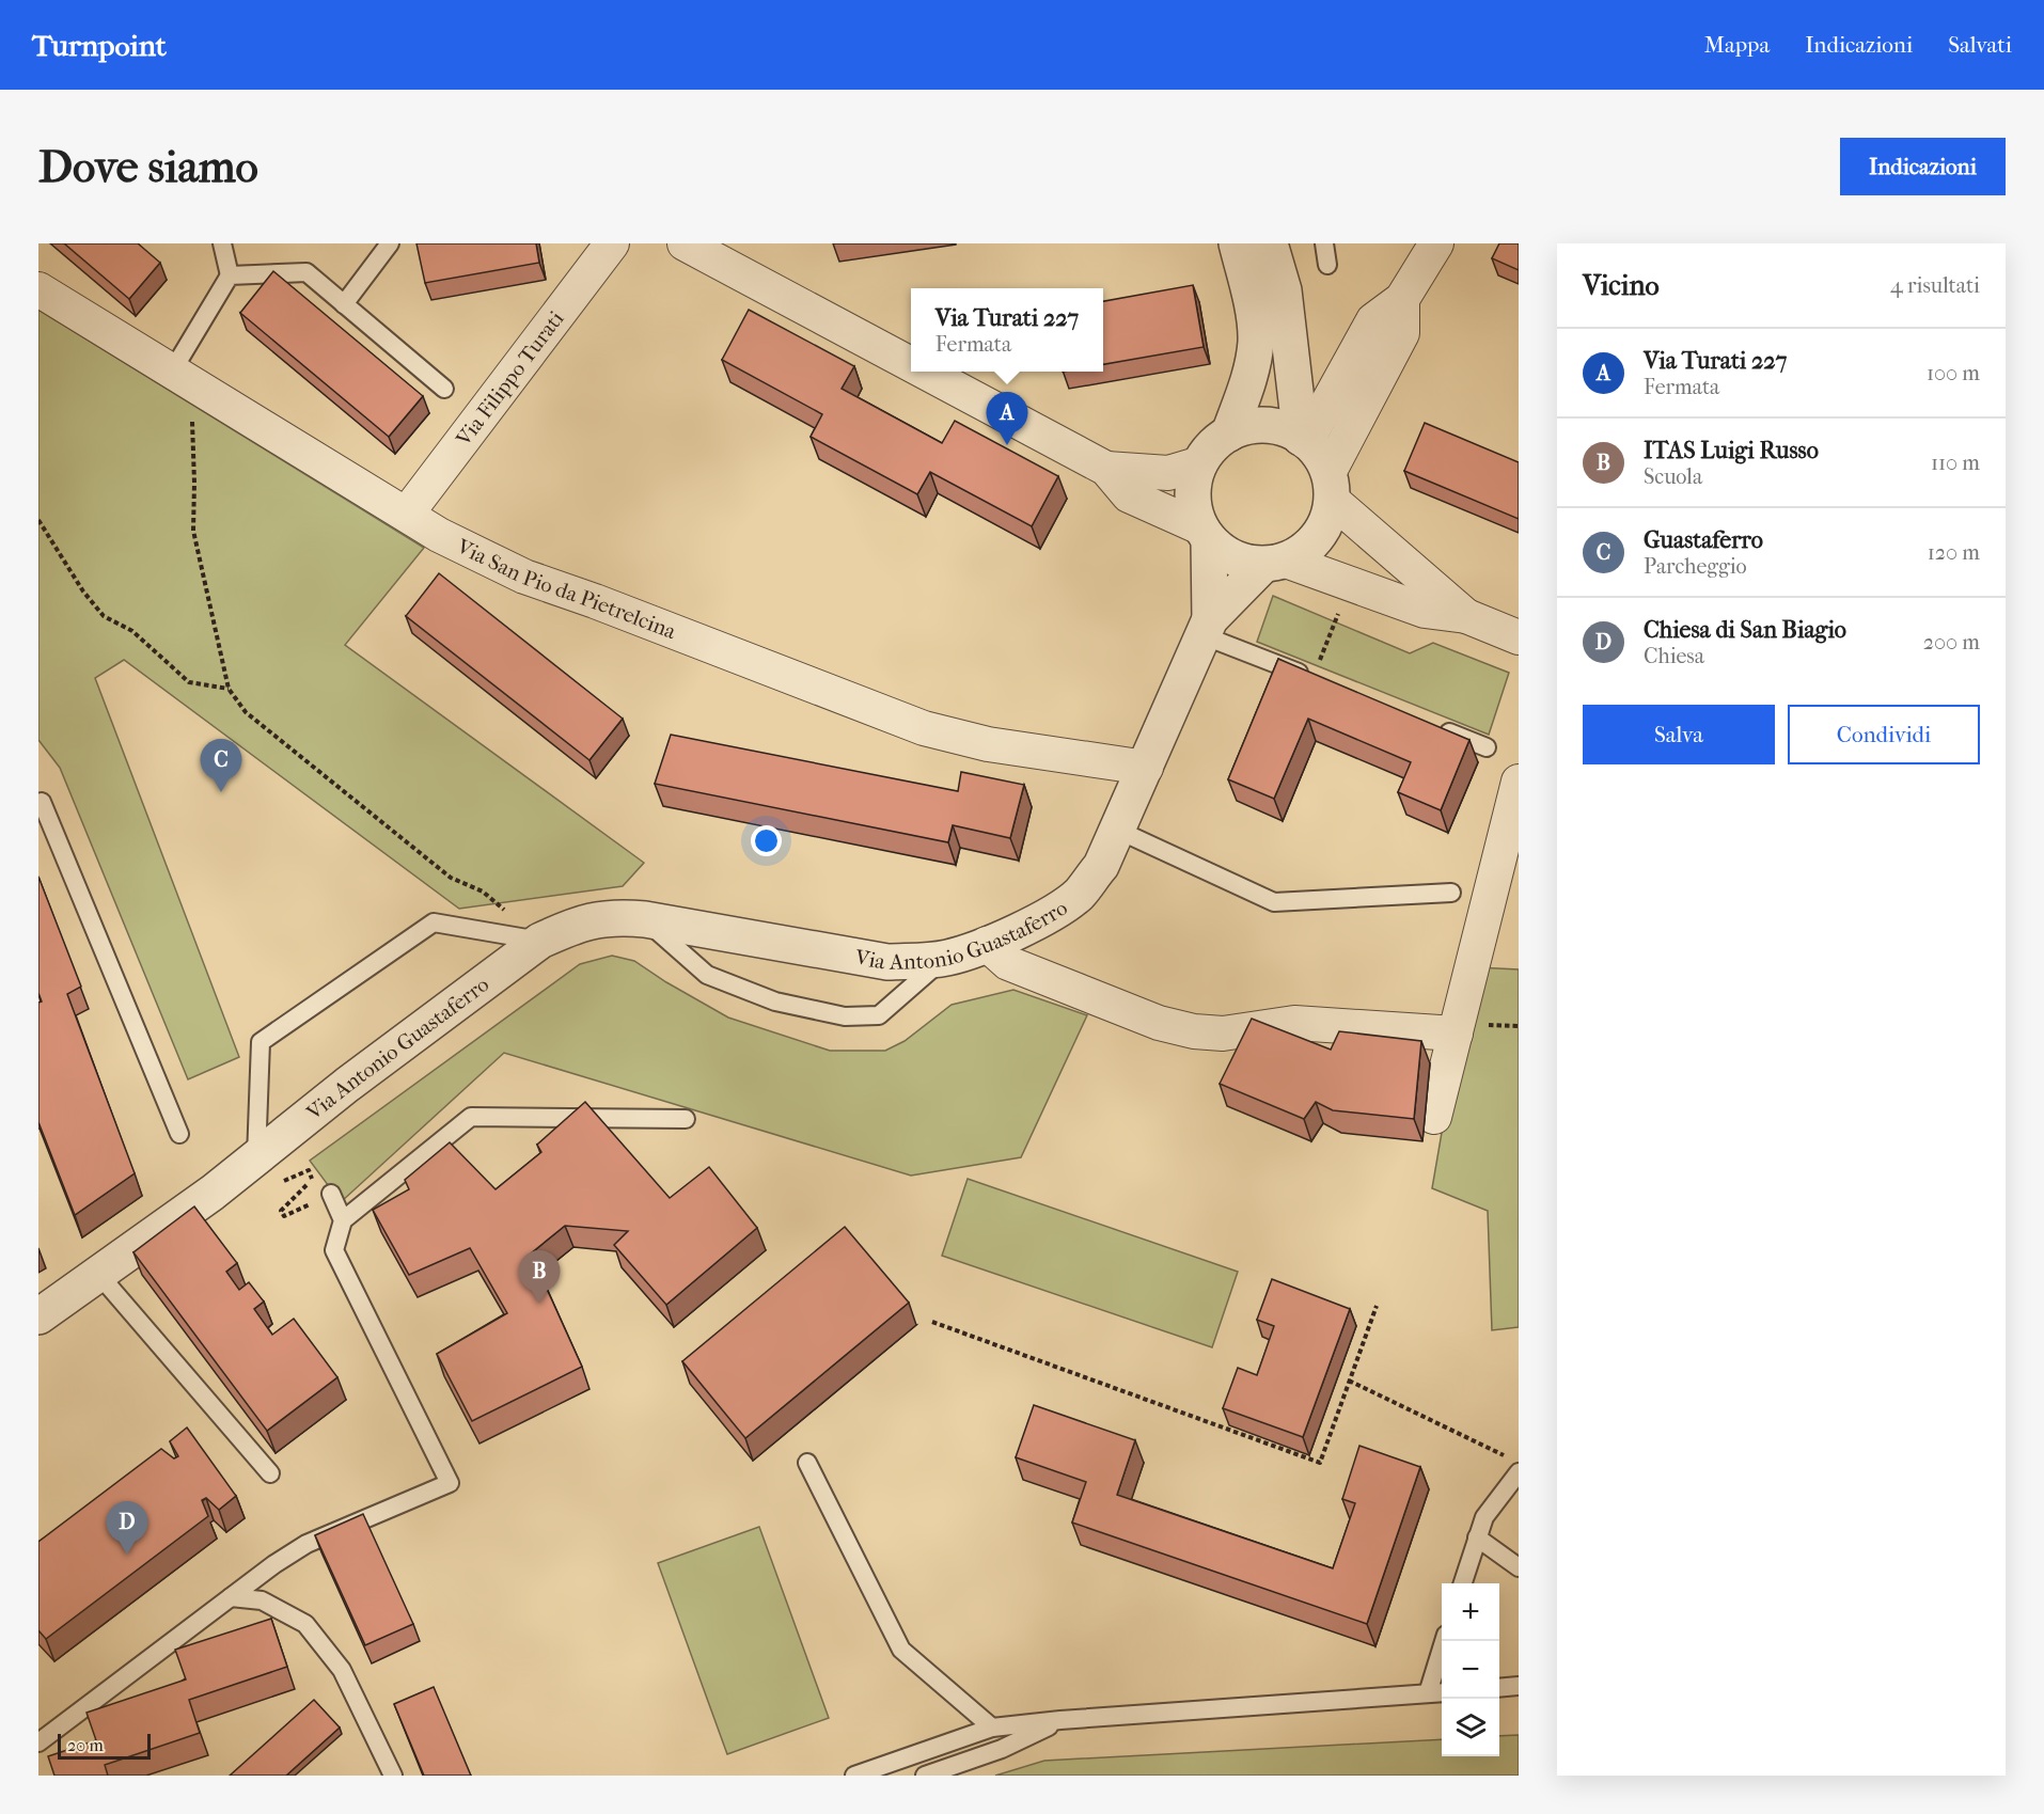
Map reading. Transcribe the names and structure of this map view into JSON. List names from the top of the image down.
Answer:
{
  "streets": {
    "street": ["Via Filippo Turati", "Via San Pio da Pietrelcina", "Via Antonio Guastaferro"]
  },
  "crossings": [
    ["Via Filippo Turati", "Via San Pio da Pietrelcina"],
    ["Via San Pio da Pietrelcina", "Via Antonio Guastaferro"]
  ],
  "scale_bar": "20 m",
  "page": {
    "header": "Turnpoint",
    "nav": ["Mappa", "Indicazioni", "Salvati"],
    "buttons": [
      "Indicazioni",
      ["Salva", "Condividi"]
    ],
    "title": "Dove siamo",
    "heading": ["Vicino", "4 risultati"],
    "popup": ["Via Turati 227", "Fermata"],
    "list": [
      {
        "mark": "A",
        "name": "Via Turati 227",
        "note": "Fermata",
        "value": "100 m"
      },
      {
        "mark": "B",
        "name": "ITAS Luigi Russo",
        "note": "Scuola",
        "value": "110 m"
      },
      {
        "mark": "C",
        "name": "Guastaferro",
        "note": "Parcheggio",
        "value": "120 m"
      },
      {
        "mark": "D",
        "name": "Chiesa di San Biagio",
        "note": "Chiesa",
        "value": "200 m"
      }
    ],
    "pins": [
      "A",
      "C",
      "B",
      "D"
    ],
    "map_buttons": ["+", "−"],
    "scale": "20 m"
  }
}
